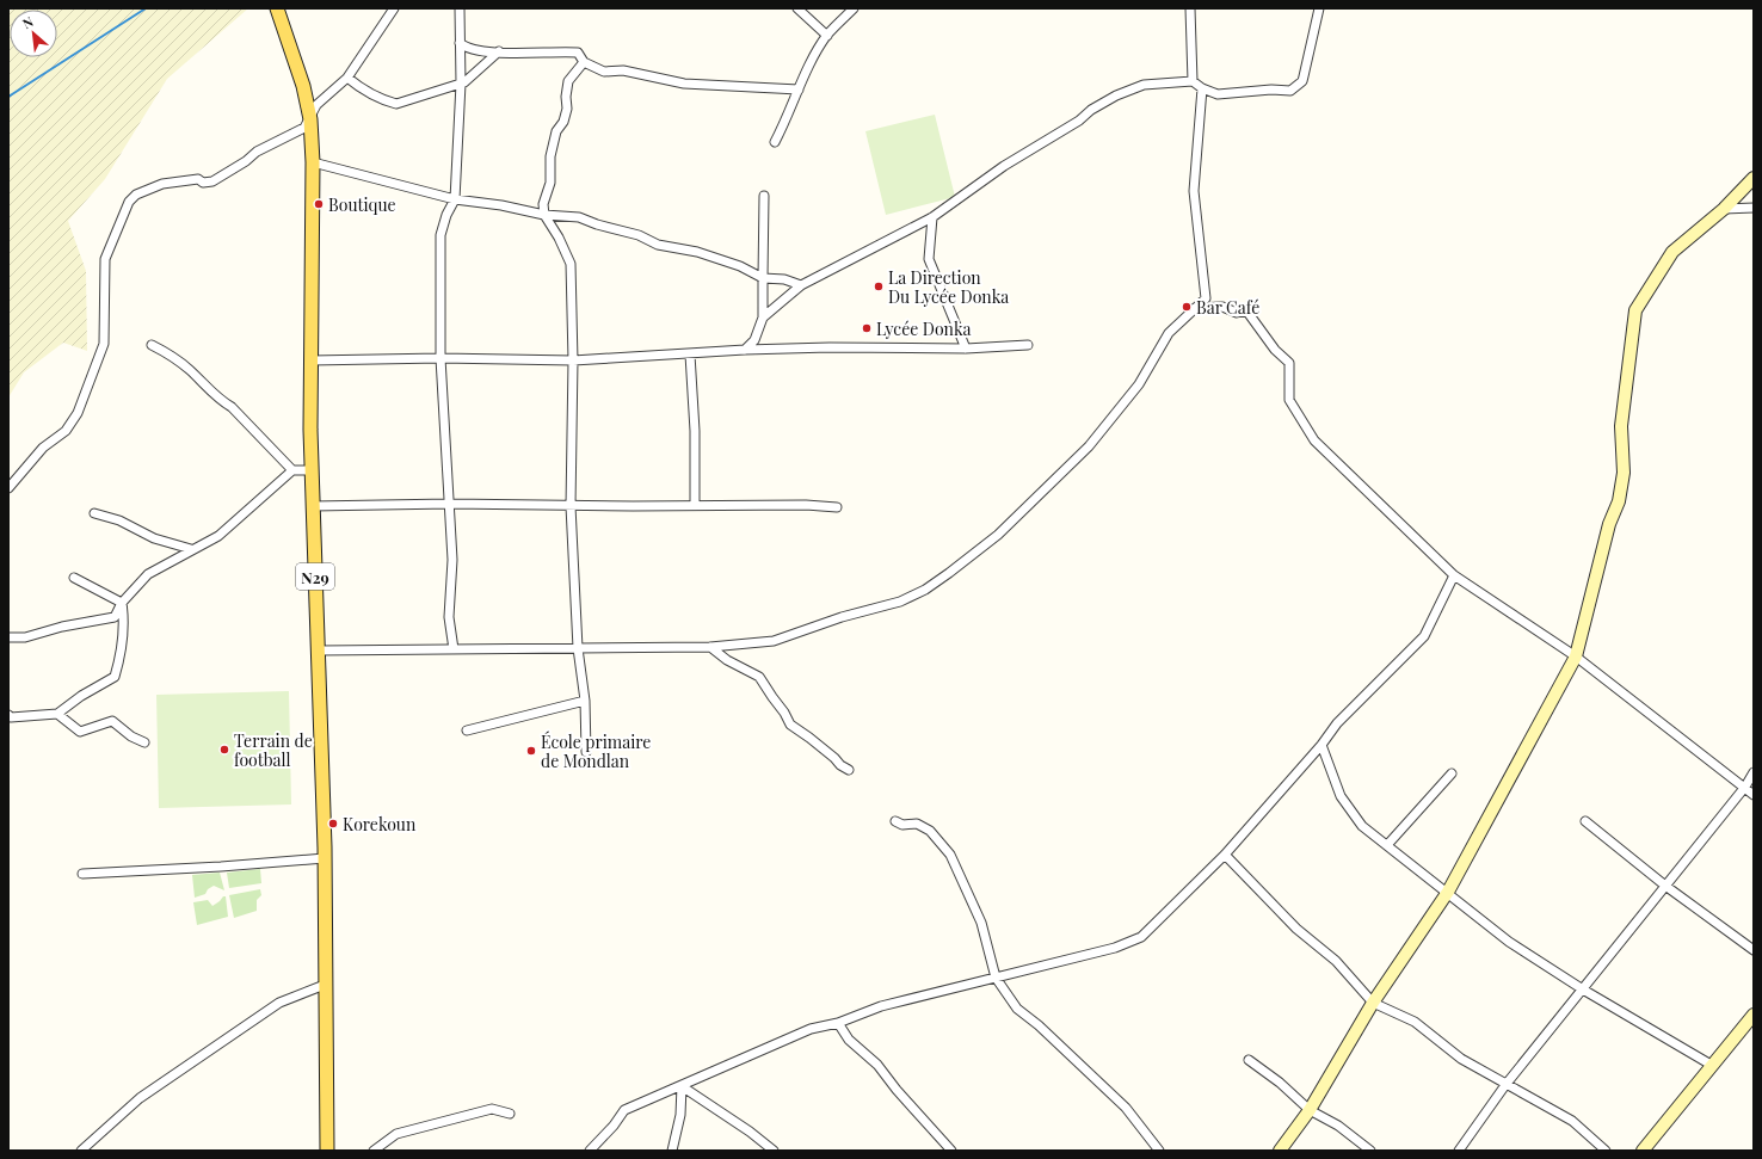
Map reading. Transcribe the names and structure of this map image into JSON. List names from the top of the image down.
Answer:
{
  "streets": {
    "main road": ["N29"]
  },
  "places": [
    "Boutique",
    "La Direction Du Lycée Donka",
    "Bar Café",
    "Lycée Donka",
    "Terrain de football",
    "École primaire de Mondlan",
    "Korekoun"
  ],
  "north": "top left"
}
